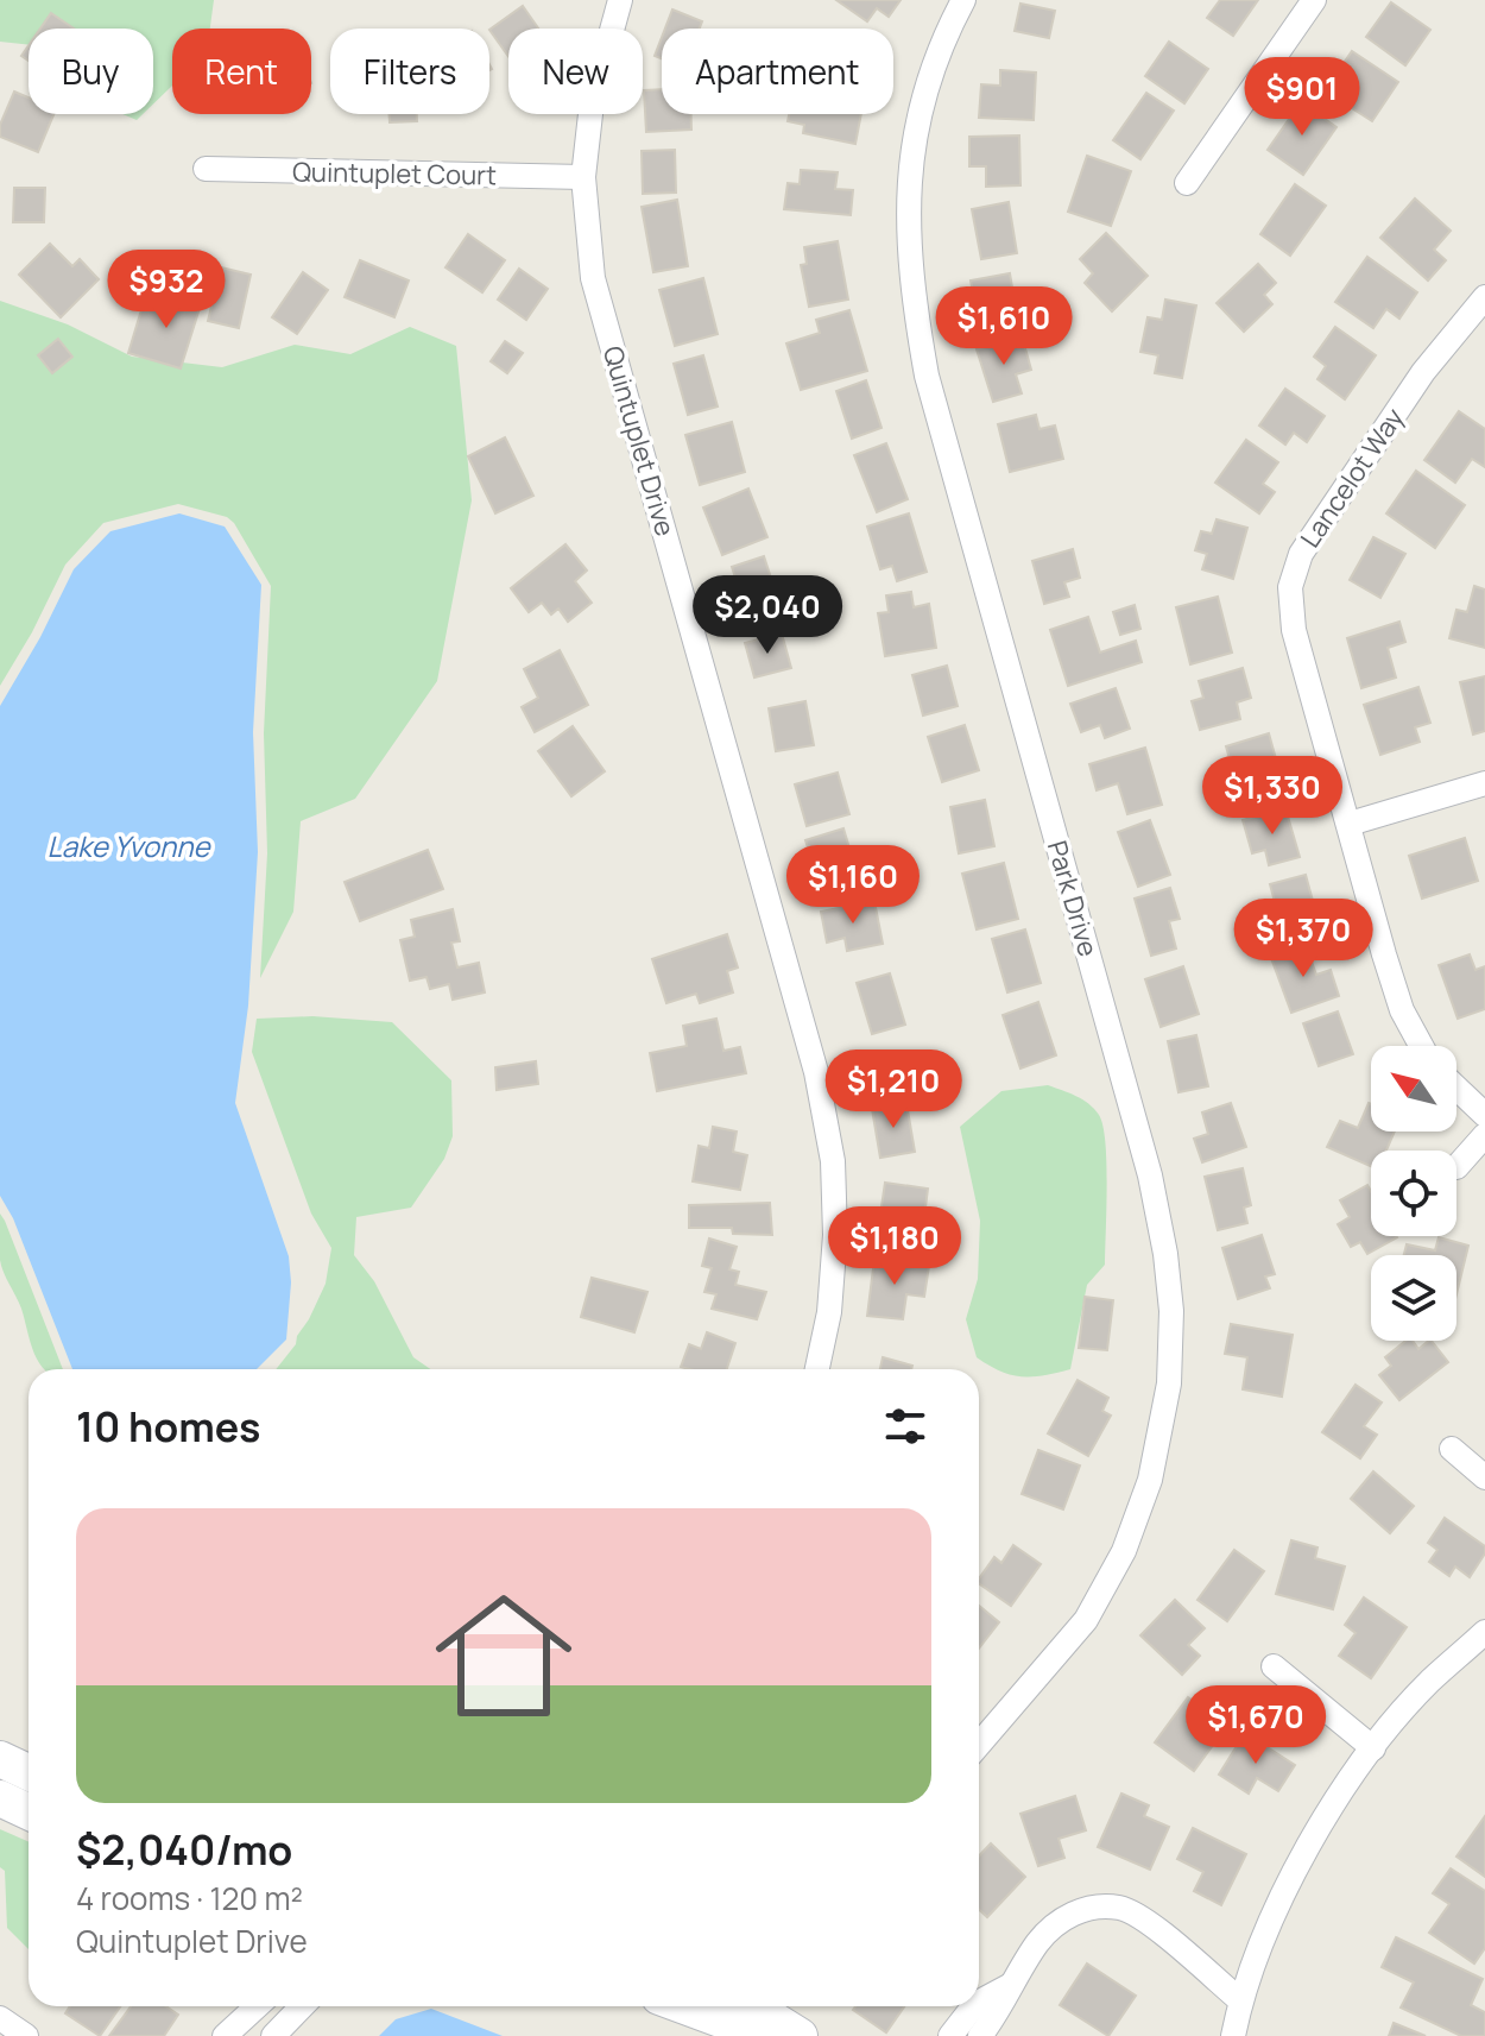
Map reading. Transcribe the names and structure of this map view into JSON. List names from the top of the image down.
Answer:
{
  "streets": {
    "street": [
      "Quintuplet Court",
      "Quintuplet Drive",
      "Lancelot Way",
      "Park Drive"
    ]
  },
  "crossings": [
    ["Quintuplet Court", "Quintuplet Drive"]
  ],
  "water": ["Lake Yvonne"],
  "north": "top left",
  "page": {
    "chip": [
      "Buy",
      "Rent",
      "Filters",
      "New",
      "Apartment"
    ],
    "price": [
      "$901",
      "$932",
      "$1,610",
      "$2,040",
      "$1,330",
      "$1,160",
      "$1,370",
      "$1,210",
      "$1,180",
      "$1,670"
    ],
    "heading": "10 homes",
    "list": [
      {
        "name": "$2,040/mo",
        "note": "4 rooms · 120 m² · Quintuplet Drive"
      }
    ]
  }
}
